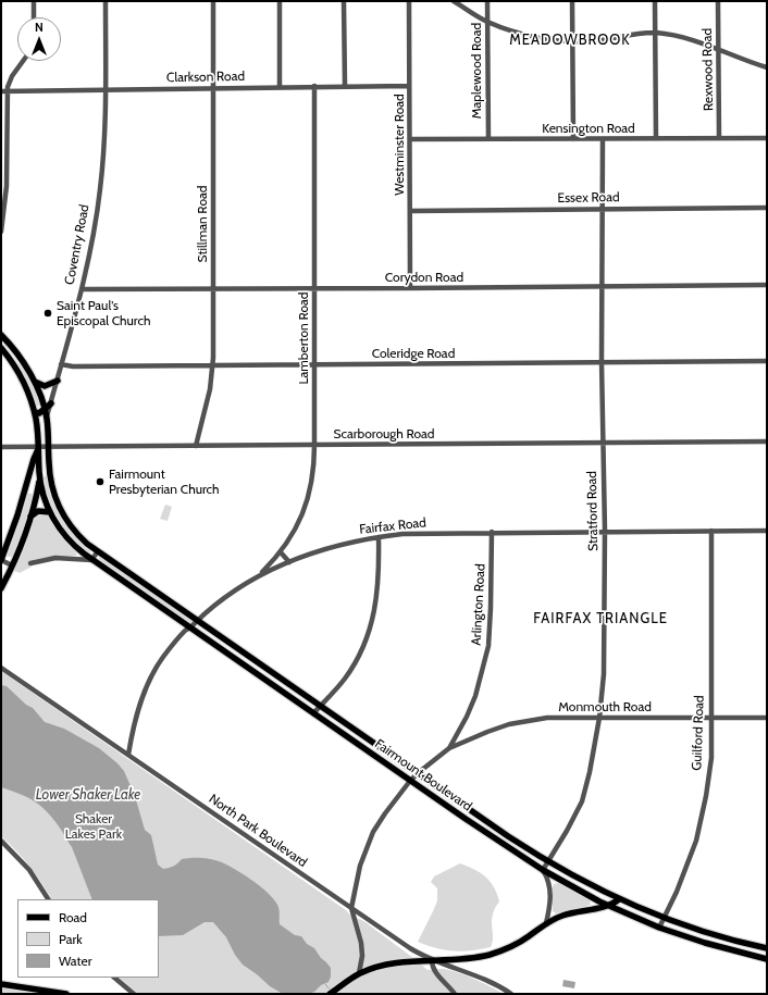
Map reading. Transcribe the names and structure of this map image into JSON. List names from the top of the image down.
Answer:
{
  "streets": {
    "main road": ["Coventry Road", "Fairmount Boulevard"],
    "street": [
      "Rexwood Road",
      "Maplewood Road",
      "Clarkson Road",
      "Kensington Road",
      "Westminster Road",
      "Essex Road",
      "Stillman Road",
      "Corydon Road",
      "Lamberton Road",
      "Coleridge Road",
      "Scarborough Road",
      "Stratford Road",
      "Fairfax Road",
      "Arlington Road",
      "Monmouth Road",
      "Guilford Road",
      "North Park Boulevard"
    ]
  },
  "crossings": [
    ["Rexwood Road", "Kensington Road"],
    ["Maplewood Road", "Kensington Road"],
    ["Clarkson Road", "Westminster Road"],
    ["Clarkson Road", "Stillman Road"],
    ["Clarkson Road", "Coventry Road"],
    ["Clarkson Road", "Lamberton Road"],
    ["Kensington Road", "Westminster Road"],
    ["Kensington Road", "Stratford Road"],
    ["Westminster Road", "Essex Road"],
    ["Westminster Road", "Corydon Road"],
    ["Essex Road", "Stratford Road"],
    ["Stillman Road", "Corydon Road"],
    ["Stillman Road", "Coleridge Road"],
    ["Stillman Road", "Scarborough Road"],
    ["Coventry Road", "Corydon Road"],
    ["Coventry Road", "Coleridge Road"],
    ["Coventry Road", "Scarborough Road"],
    ["Coventry Road", "Fairmount Boulevard"],
    ["Corydon Road", "Lamberton Road"],
    ["Corydon Road", "Stratford Road"],
    ["Lamberton Road", "Coleridge Road"],
    ["Lamberton Road", "Scarborough Road"],
    ["Lamberton Road", "Fairfax Road"],
    ["Coleridge Road", "Stratford Road"],
    ["Scarborough Road", "Stratford Road"],
    ["Scarborough Road", "Fairmount Boulevard"],
    ["Stratford Road", "Fairfax Road"],
    ["Stratford Road", "Monmouth Road"],
    ["Stratford Road", "Fairmount Boulevard"],
    ["Fairfax Road", "Arlington Road"],
    ["Fairfax Road", "Guilford Road"],
    ["Fairfax Road", "Fairmount Boulevard"],
    ["Fairfax Road", "North Park Boulevard"],
    ["Arlington Road", "Monmouth Road"],
    ["Arlington Road", "Fairmount Boulevard"],
    ["Arlington Road", "North Park Boulevard"],
    ["Monmouth Road", "Guilford Road"],
    ["Guilford Road", "Fairmount Boulevard"]
  ],
  "districts": ["MEADOWBROOK", "FAIRFAX TRIANGLE"],
  "water": ["Lower Shaker Lake"],
  "parks": ["Shaker Lakes Park"],
  "places": ["Saint Paul's Episcopal Church", "Fairmount Presbyterian Church"],
  "legend": ["Road", "Park", "Water"],
  "north": "top"
}
